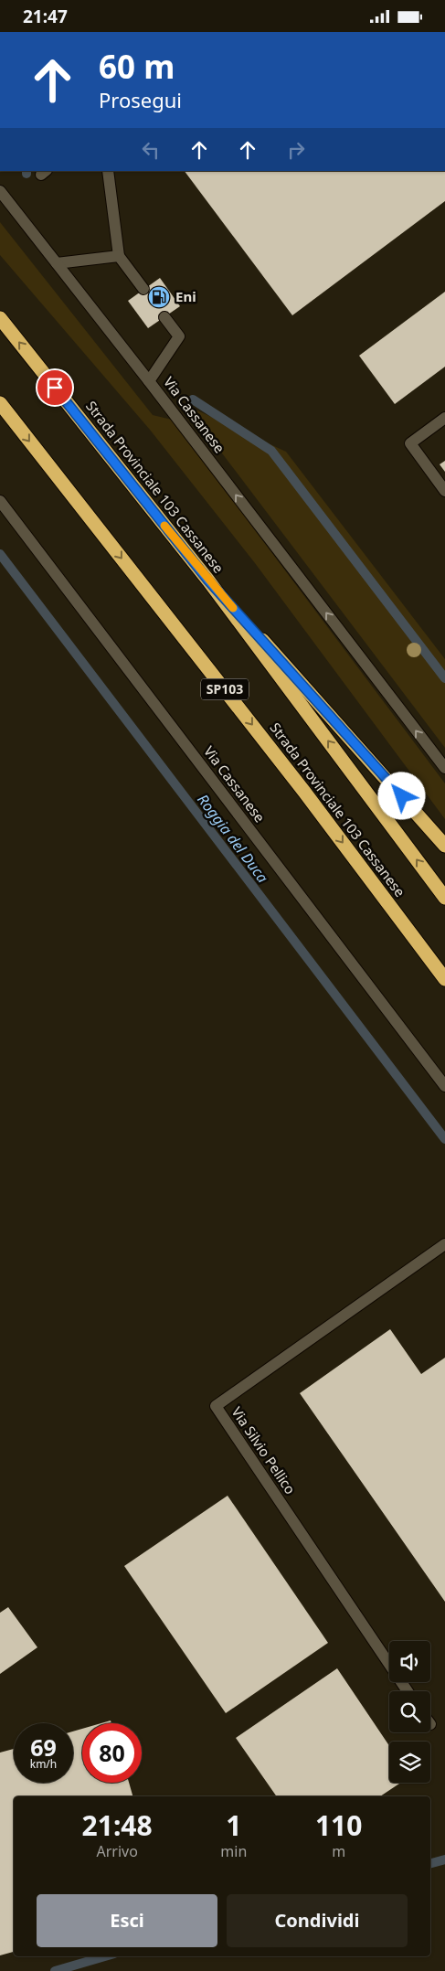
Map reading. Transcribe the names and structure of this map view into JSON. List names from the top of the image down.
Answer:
{
  "streets": {
    "highway": ["Strada Provinciale 103 Cassanese", "SP103"],
    "street": ["Via Cassanese", "Via Silvio Pellico"]
  },
  "water": ["Roggia del Duca"],
  "places": {
    "fuel station": ["Eni"]
  },
  "page": {
    "status": "21:47",
    "turn": ["60 m", "Prosegui"],
    "speed": "69 km/h",
    "limit": "80",
    "eta": [
      "21:48",
      "Arrivo",
      "1",
      "min",
      "110",
      "m"
    ],
    "buttons": ["Esci", "Condividi"]
  }
}
